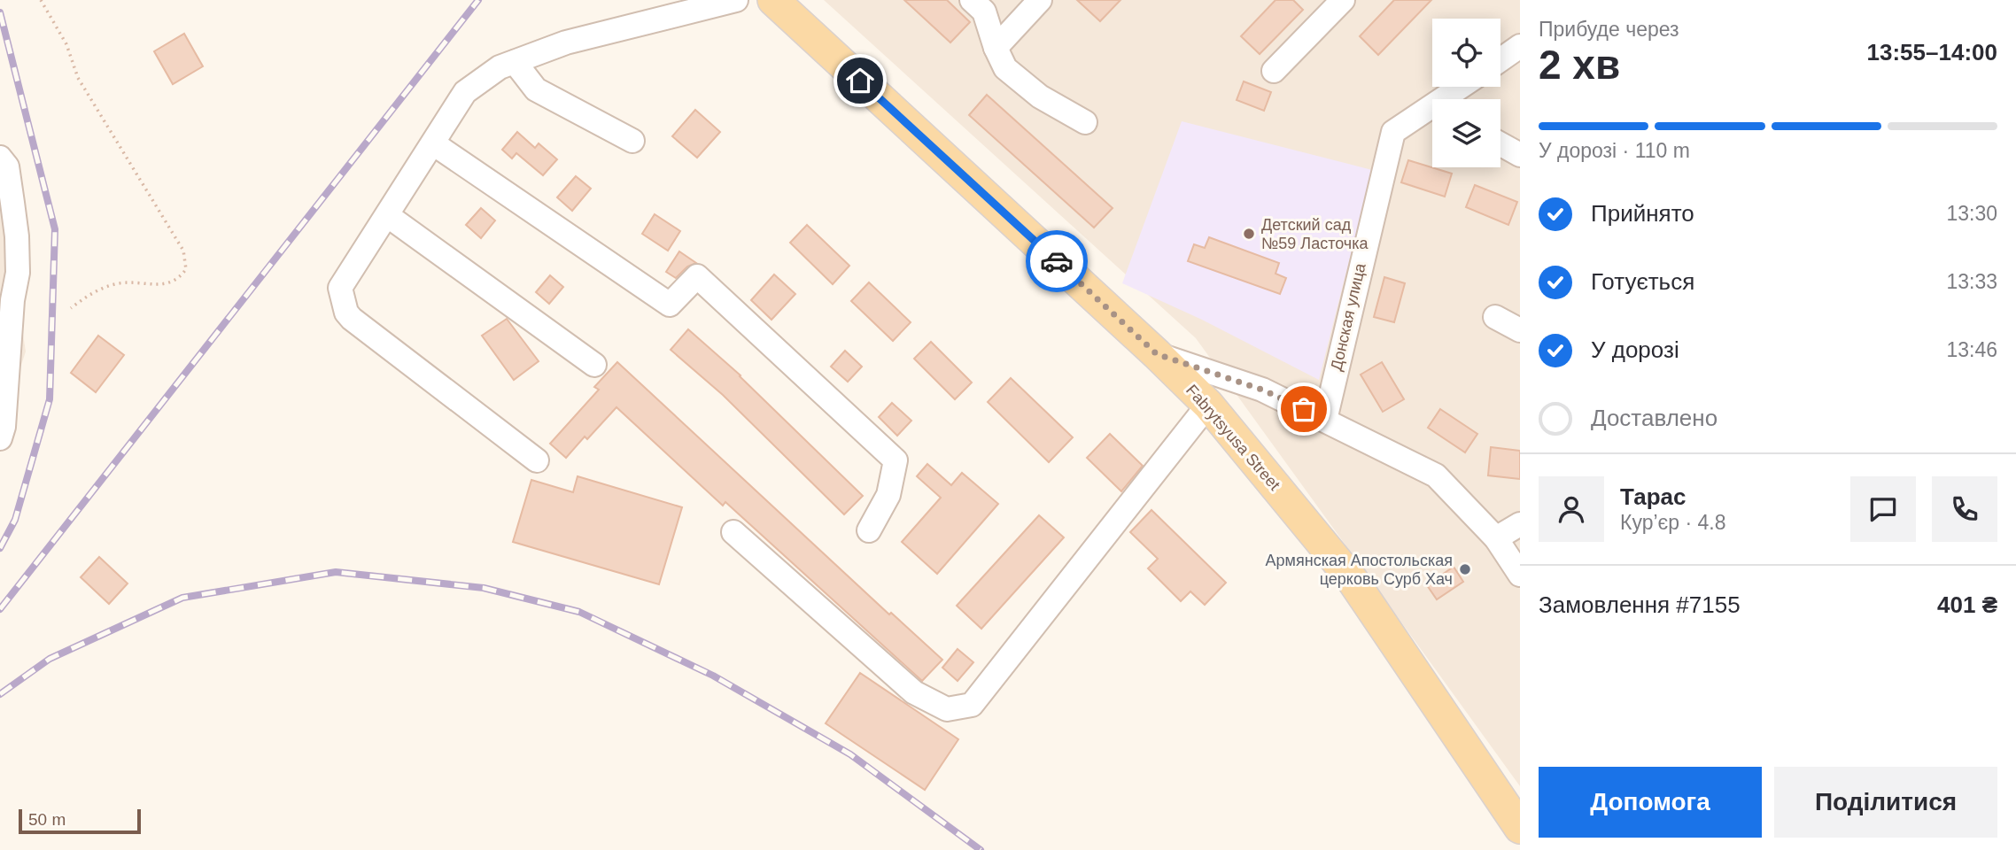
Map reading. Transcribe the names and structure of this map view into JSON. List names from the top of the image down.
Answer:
{
  "streets": {
    "main road": ["Fabrytsyusa Street"],
    "street": ["Донская улица"]
  },
  "places": ["Детский сад №59 Ласточка", "Армянская Апостольская церковь Сурб Хач"],
  "scale_bar": "50 m",
  "page": {
    "heading": ["2 хв", "Прибуде через", "13:55–14:00"],
    "panel": [
      "Тарас",
      "Кур’єр · 4.8",
      "Замовлення #7155",
      "401 ₴"
    ],
    "bar": "У дорозі · 110 m",
    "list": [
      ["Прийнято", "13:30"],
      ["Готується", "13:33"],
      ["У дорозі", "13:46"],
      "Доставлено"
    ],
    "buttons": ["Допомога", "Поділитися"],
    "scale": "50 m"
  }
}
